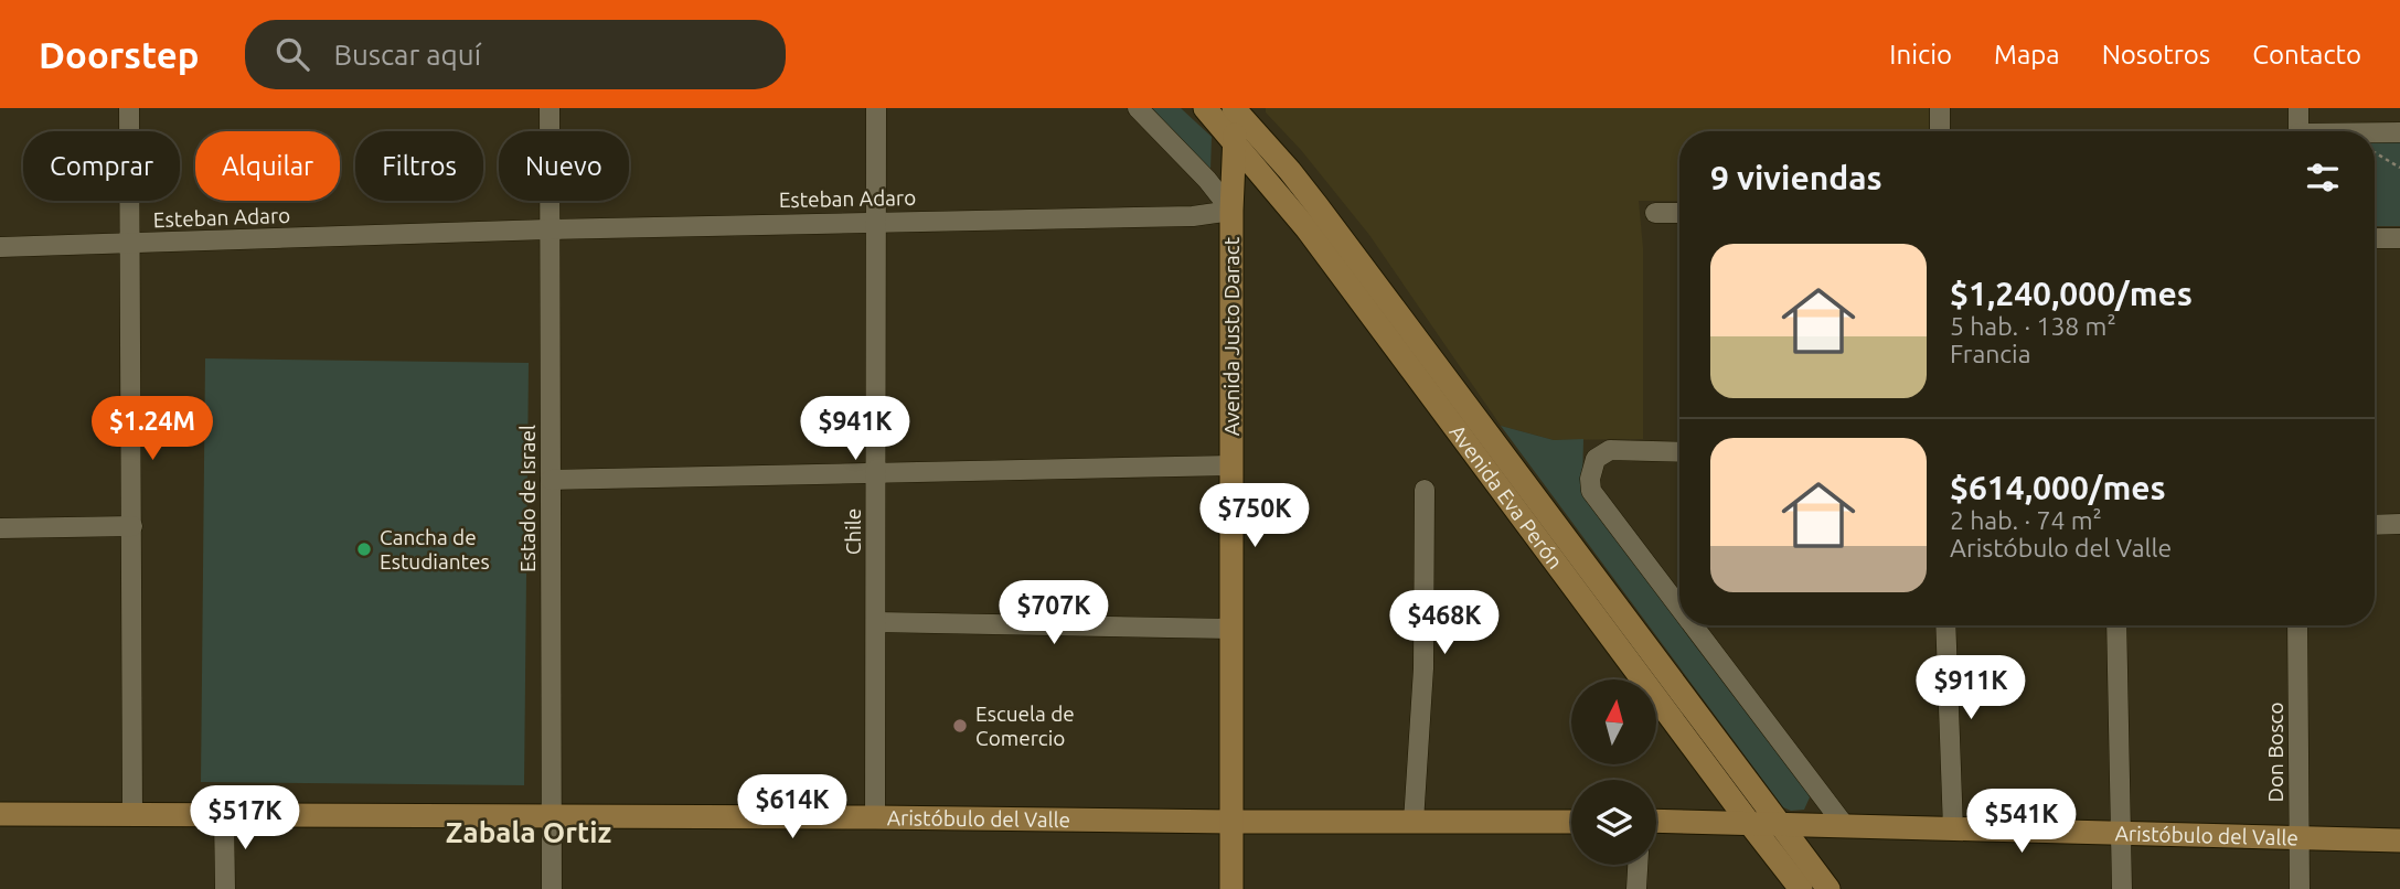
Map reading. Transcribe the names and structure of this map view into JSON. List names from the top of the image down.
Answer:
{
  "streets": {
    "main road": ["Avenida Justo Daract", "Avenida Eva Perón", "Aristóbulo del Valle"],
    "street": [
      "Esteban Adaro",
      "Estado de Israel",
      "Chile",
      "Don Bosco"
    ]
  },
  "crossings": [
    ["Esteban Adaro", "Avenida Justo Daract"],
    ["Esteban Adaro", "Estado de Israel"],
    ["Esteban Adaro", "Chile"],
    ["Avenida Justo Daract", "Avenida Eva Perón"],
    ["Avenida Justo Daract", "Aristóbulo del Valle"],
    ["Avenida Eva Perón", "Aristóbulo del Valle"],
    ["Estado de Israel", "Aristóbulo del Valle"],
    ["Chile", "Aristóbulo del Valle"],
    ["Don Bosco", "Aristóbulo del Valle"]
  ],
  "districts": ["Zabala Ortiz"],
  "places": ["Cancha de Estudiantes", "Escuela de Comercio"],
  "north": "top",
  "page": {
    "header": "Doorstep",
    "search": "Buscar aquí",
    "nav": [
      "Inicio",
      "Mapa",
      "Nosotros",
      "Contacto"
    ],
    "chip": [
      "Comprar",
      "Alquilar",
      "Filtros",
      "Nuevo"
    ],
    "heading": "9 viviendas",
    "list": [
      {
        "name": "$1,240,000/mes",
        "note": "5 hab. · 138 m² · Francia"
      },
      {
        "name": "$614,000/mes",
        "note": "2 hab. · 74 m² · Aristóbulo del Valle"
      }
    ],
    "price": [
      "$1.24M",
      "$941K",
      "$750K",
      "$707K",
      "$468K",
      "$911K",
      "$614K",
      "$517K",
      "$541K"
    ]
  }
}
